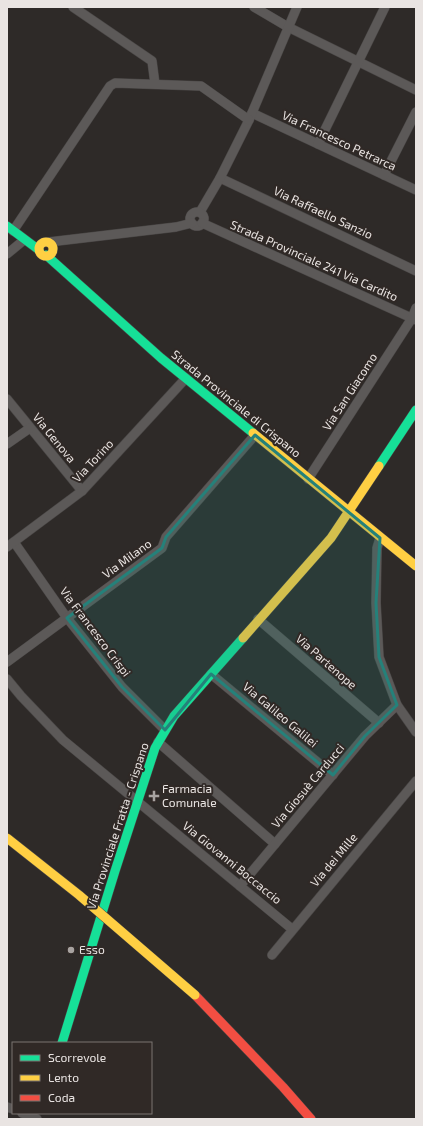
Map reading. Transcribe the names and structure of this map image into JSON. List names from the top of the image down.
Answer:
{
  "streets": {
    "main road": ["Strada Provinciale di Crispano", "Via Provinciale Fratta - Crispano"],
    "street": [
      "Via Francesco Petrarca",
      "Via Raffaello Sanzio",
      "Strada Provinciale 241 Via Cardito",
      "Via San Giacomo",
      "Via Genova",
      "Via Torino",
      "Via Milano",
      "Via Francesco Crispi",
      "Via Partenope",
      "Via Galileo Galilei",
      "Via Giosuè Carducci",
      "Via dei Mille",
      "Via Giovanni Boccaccio"
    ]
  },
  "crossings": [
    ["Via Francesco Petrarca", "Strada Provinciale di Crispano"],
    ["Strada Provinciale 241 Via Cardito", "Via San Giacomo"],
    ["Via San Giacomo", "Strada Provinciale di Crispano"],
    ["Strada Provinciale di Crispano", "Via Torino"],
    ["Strada Provinciale di Crispano", "Via Milano"],
    ["Strada Provinciale di Crispano", "Via Provinciale Fratta - Crispano"],
    ["Via Genova", "Via Torino"],
    ["Via Torino", "Via Francesco Crispi"],
    ["Via Milano", "Via Francesco Crispi"],
    ["Via Francesco Crispi", "Via Provinciale Fratta - Crispano"],
    ["Via Partenope", "Via Giosuè Carducci"],
    ["Via Partenope", "Via Provinciale Fratta - Crispano"],
    ["Via Galileo Galilei", "Via Giosuè Carducci"],
    ["Via Galileo Galilei", "Via Provinciale Fratta - Crispano"],
    ["Via Giosuè Carducci", "Via Giovanni Boccaccio"],
    ["Via Provinciale Fratta - Crispano", "Via Giovanni Boccaccio"],
    ["Via dei Mille", "Via Giovanni Boccaccio"]
  ],
  "places": {
    "health": ["Farmacia Comunale"],
    "other": ["Esso"]
  },
  "legend": ["Scorrevole", "Lento", "Coda"]
}
